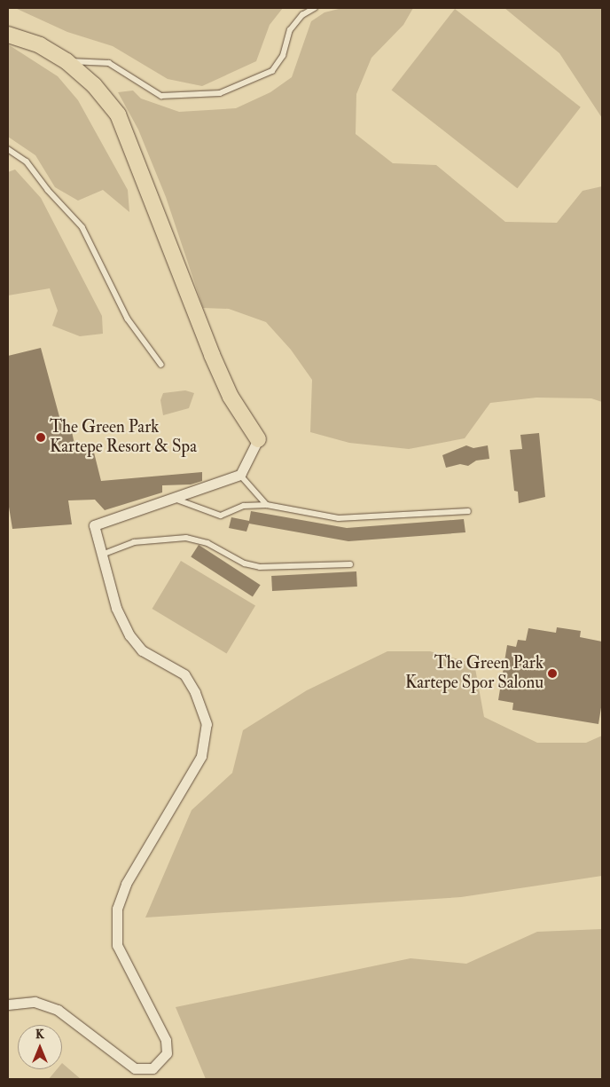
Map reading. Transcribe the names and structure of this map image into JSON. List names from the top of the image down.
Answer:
{
  "places": ["The Green Park Kartepe Resort & Spa", "The Green Park Kartepe Spor Salonu"],
  "north": "top"
}
